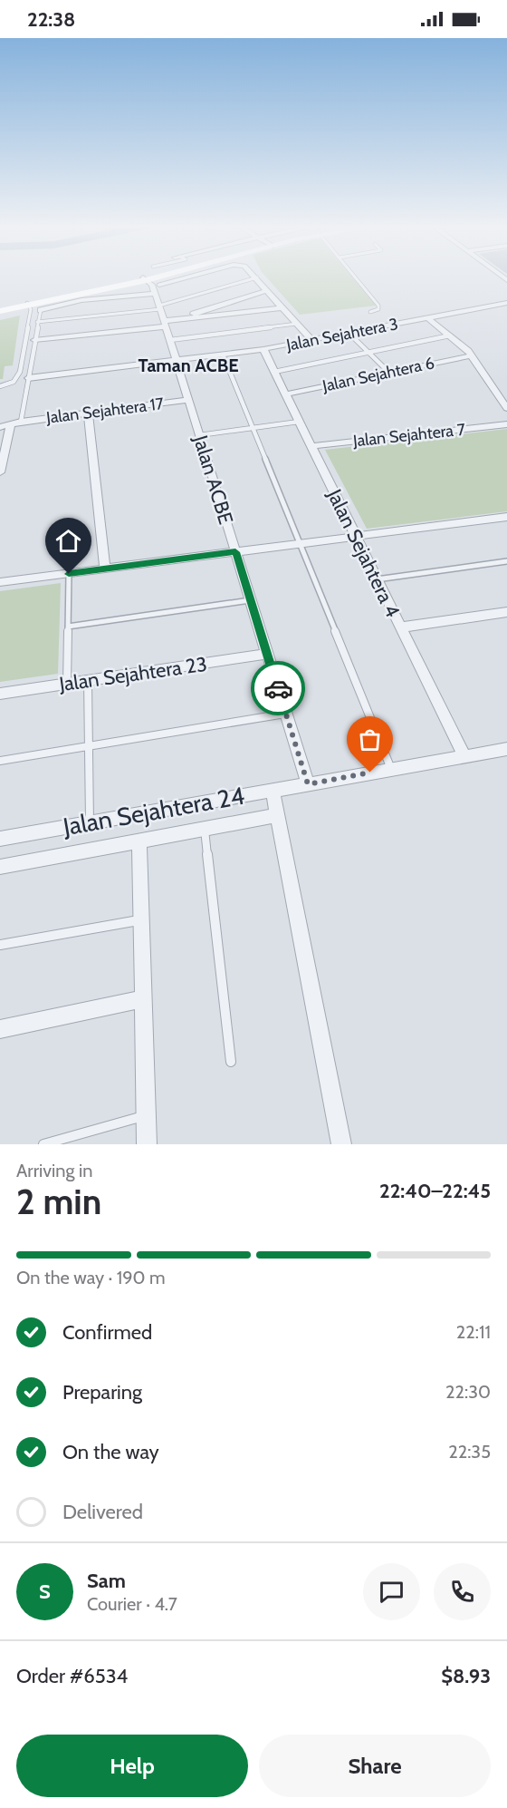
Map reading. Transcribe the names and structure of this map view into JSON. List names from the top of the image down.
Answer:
{
  "streets": {
    "street": [
      "Jalan Sejahtera 3",
      "Jalan Sejahtera 6",
      "Jalan Sejahtera 17",
      "Jalan Sejahtera 7",
      "Jalan ACBE",
      "Jalan Sejahtera 4",
      "Jalan Sejahtera 23",
      "Jalan Sejahtera 24"
    ]
  },
  "crossings": [
    ["Jalan Sejahtera 3", "Jalan ACBE"],
    ["Jalan Sejahtera 3", "Jalan Sejahtera 4"],
    ["Jalan Sejahtera 6", "Jalan Sejahtera 4"],
    ["Jalan Sejahtera 17", "Jalan ACBE"],
    ["Jalan Sejahtera 7", "Jalan Sejahtera 4"],
    ["Jalan ACBE", "Jalan Sejahtera 23"],
    ["Jalan ACBE", "Jalan Sejahtera 24"],
    ["Jalan Sejahtera 4", "Jalan Sejahtera 24"]
  ],
  "districts": ["Taman ACBE"],
  "page": {
    "status": "22:38",
    "heading": ["2 min", "Arriving in", "22:40–22:45"],
    "panel": [
      "Sam",
      "Courier · 4.7",
      "Order #6534",
      "$8.93"
    ],
    "bar": "On the way · 190 m",
    "list": [
      ["Confirmed", "22:11"],
      ["Preparing", "22:30"],
      ["On the way", "22:35"],
      "Delivered"
    ],
    "round": "S",
    "buttons": ["Help", "Share"]
  }
}
